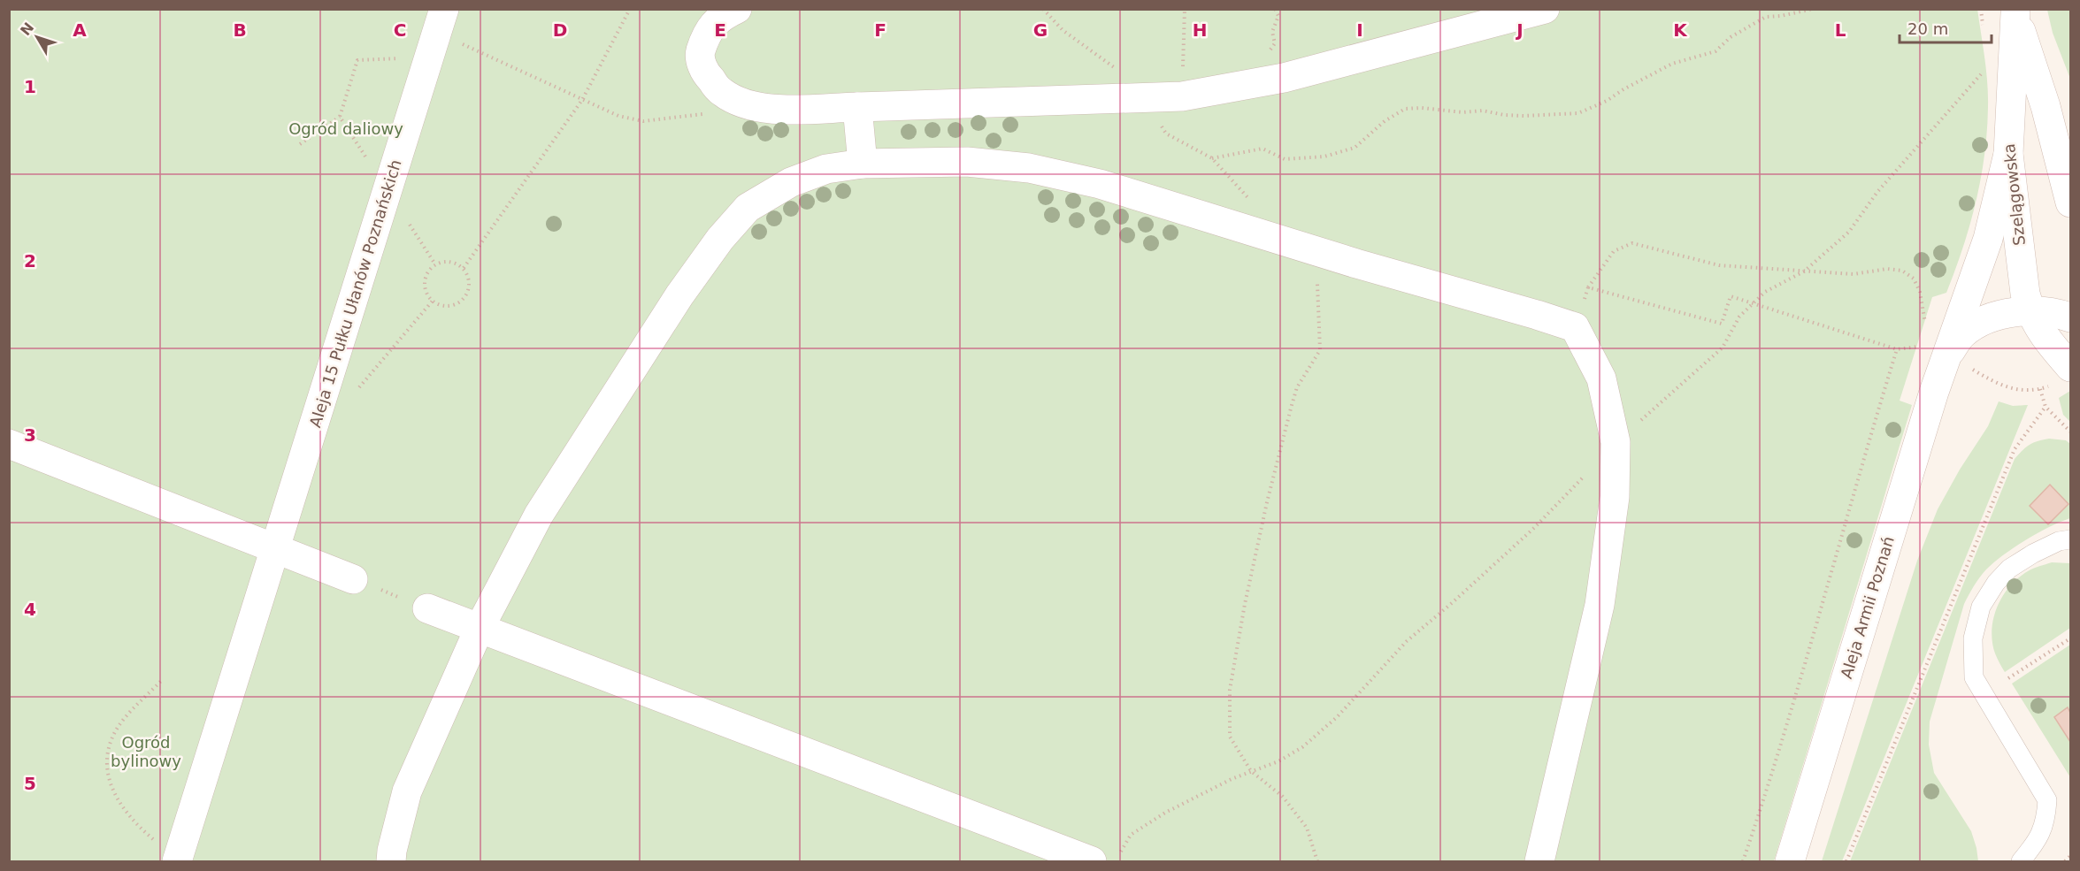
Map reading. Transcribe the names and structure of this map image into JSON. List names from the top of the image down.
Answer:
{
  "streets": {
    "street": ["Szelągowska", "Aleja 15 Pułku Ułanów Poznańskich", "Aleja Armii Poznań"]
  },
  "crossings": [
    ["Szelągowska", "Aleja Armii Poznań"]
  ],
  "parks": ["Ogród daliowy", "Ogród bylinowy"],
  "scale_bar": "20 m",
  "north": "top left",
  "grid": {
    "columns": [
      "A",
      "B",
      "C",
      "D",
      "E",
      "F",
      "G",
      "H",
      "I",
      "J",
      "K",
      "L"
    ],
    "rows": [
      "1",
      "2",
      "3",
      "4",
      "5"
    ]
  }
}
